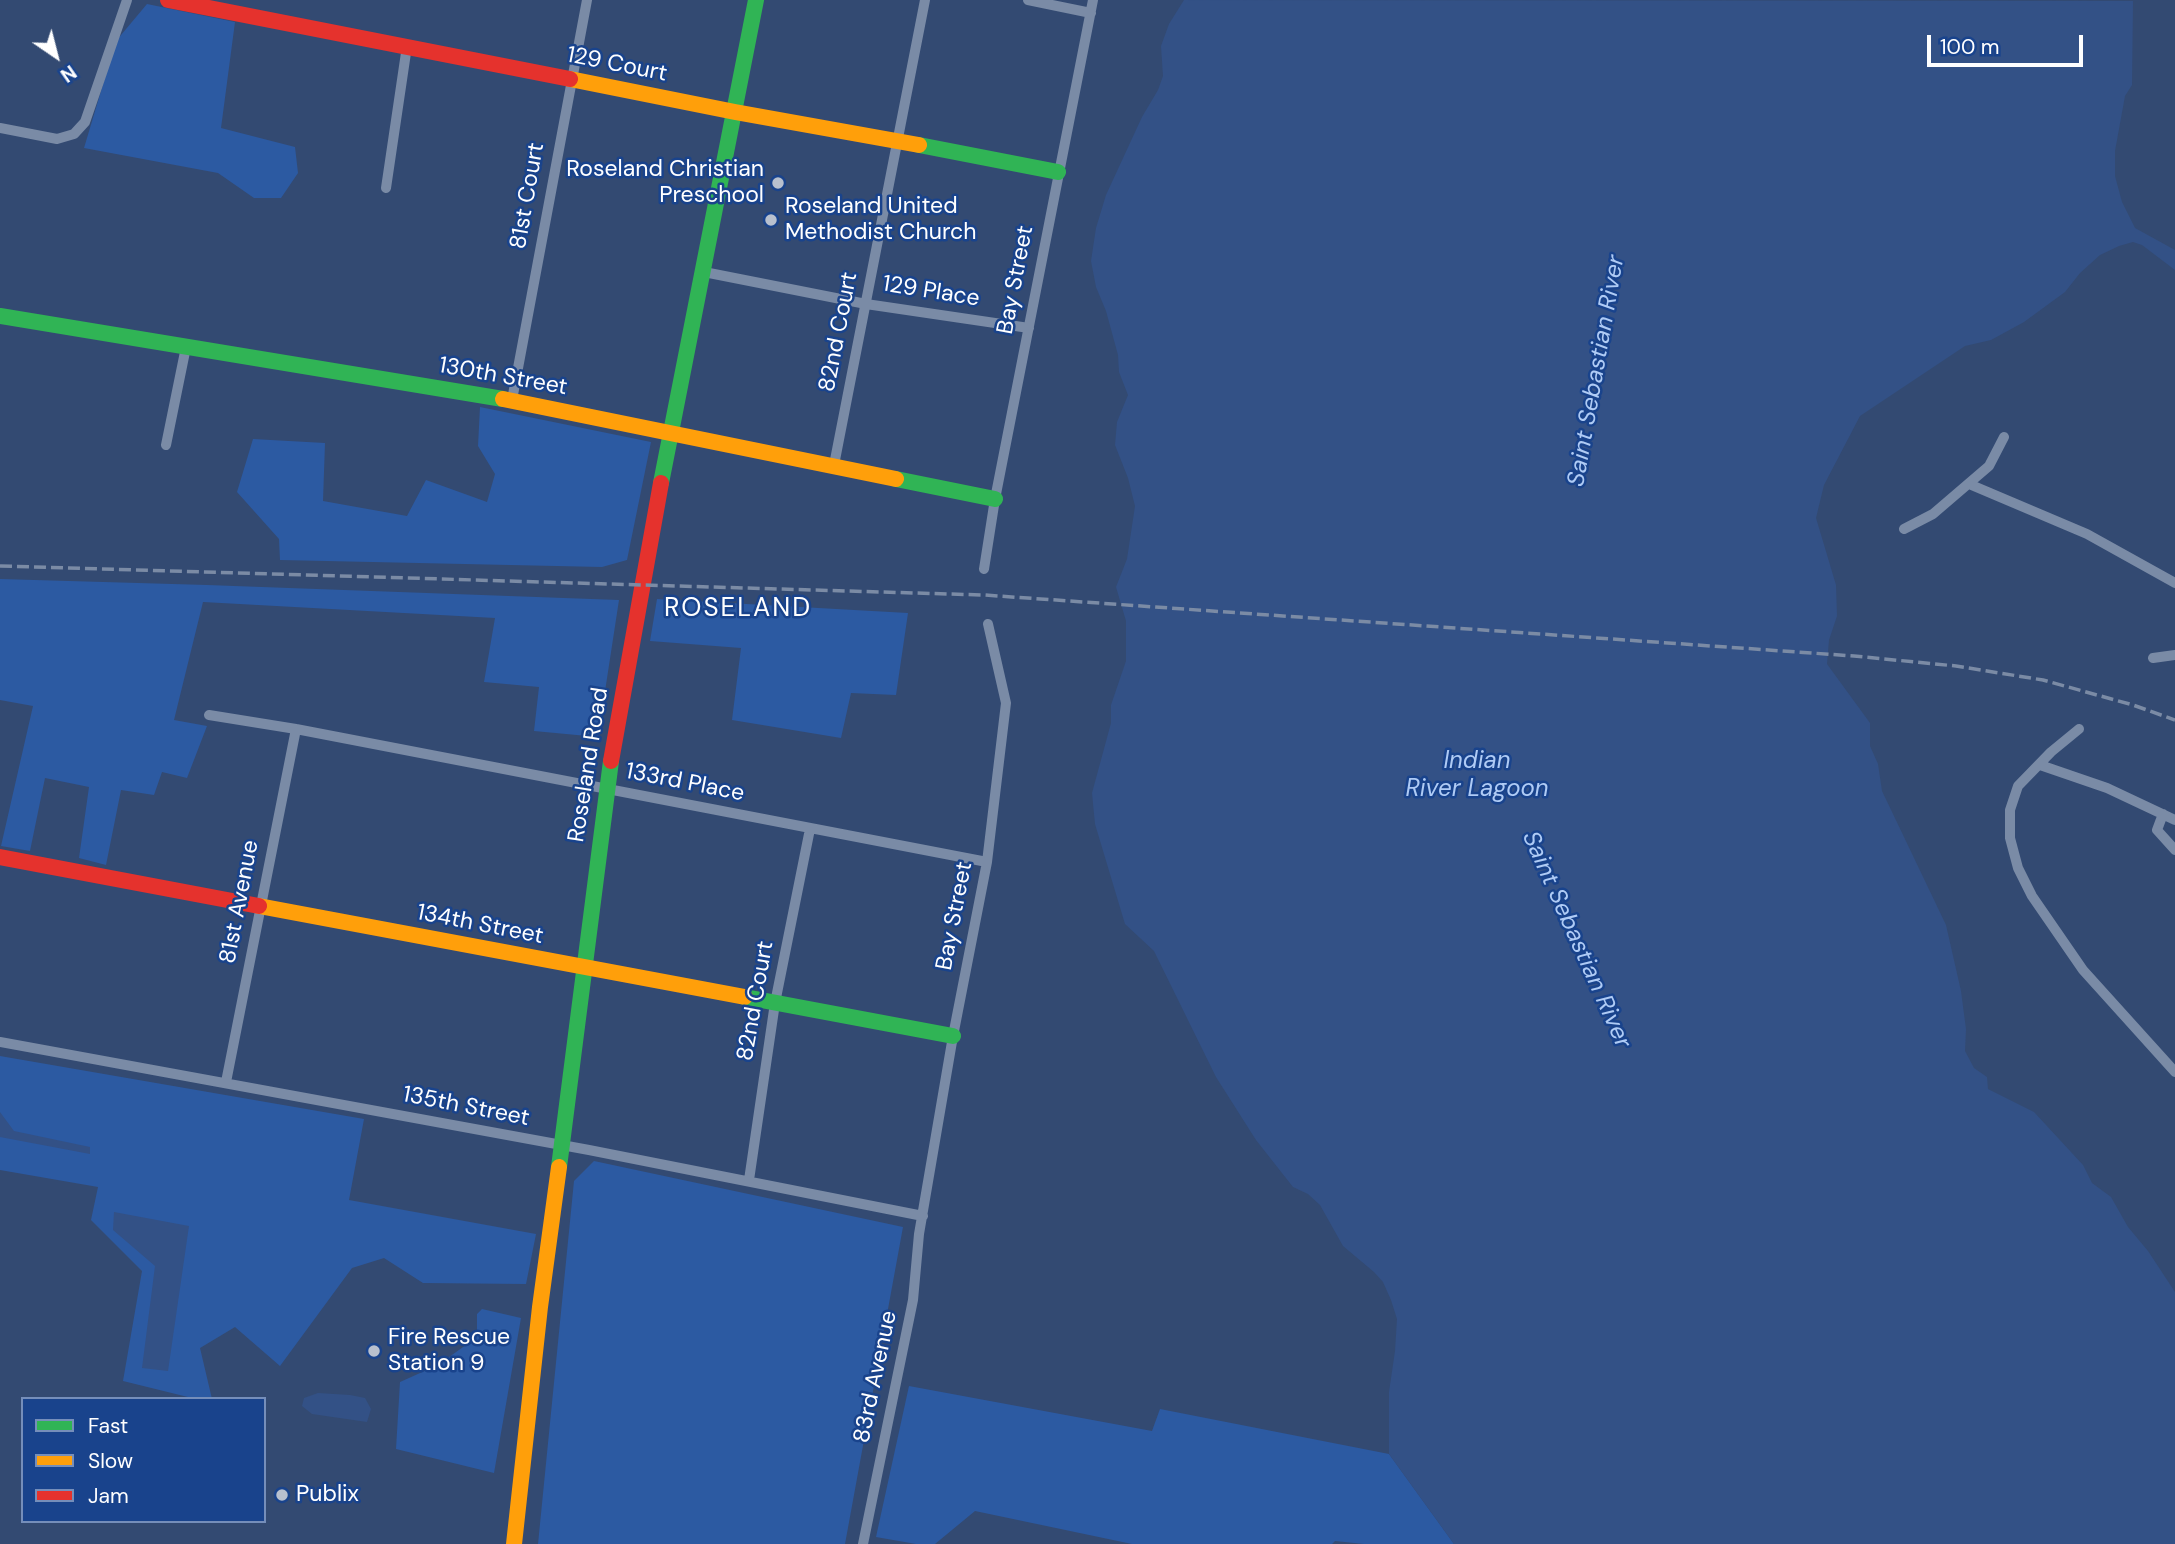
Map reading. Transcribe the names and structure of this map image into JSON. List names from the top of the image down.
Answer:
{
  "streets": {
    "street": [
      "129 Court",
      "81st Court",
      "Bay Street",
      "129 Place",
      "82nd Court",
      "130th Street",
      "Roseland Road",
      "133rd Place",
      "81st Avenue",
      "134th Street",
      "135th Street",
      "83rd Avenue"
    ]
  },
  "crossings": [
    ["129 Court", "81st Court"],
    ["129 Court", "Bay Street"],
    ["129 Court", "82nd Court"],
    ["129 Court", "Roseland Road"],
    ["81st Court", "130th Street"],
    ["Bay Street", "129 Place"],
    ["Bay Street", "130th Street"],
    ["Bay Street", "133rd Place"],
    ["Bay Street", "134th Street"],
    ["Bay Street", "135th Street"],
    ["Bay Street", "83rd Avenue"],
    ["129 Place", "82nd Court"],
    ["129 Place", "Roseland Road"],
    ["82nd Court", "130th Street"],
    ["82nd Court", "133rd Place"],
    ["82nd Court", "134th Street"],
    ["82nd Court", "135th Street"],
    ["130th Street", "Roseland Road"],
    ["Roseland Road", "133rd Place"],
    ["Roseland Road", "134th Street"],
    ["Roseland Road", "135th Street"],
    ["133rd Place", "81st Avenue"],
    ["81st Avenue", "134th Street"],
    ["81st Avenue", "135th Street"],
    ["135th Street", "83rd Avenue"]
  ],
  "districts": ["ROSELAND"],
  "water": ["Saint Sebastian River", "Indian River Lagoon"],
  "places": [
    "Roseland Christian Preschool",
    "Roseland United Methodist Church",
    "Fire Rescue Station 9",
    "Publix"
  ],
  "legend": ["Fast", "Slow", "Jam"],
  "scale_bar": "100 m",
  "north": "bottom right"
}
